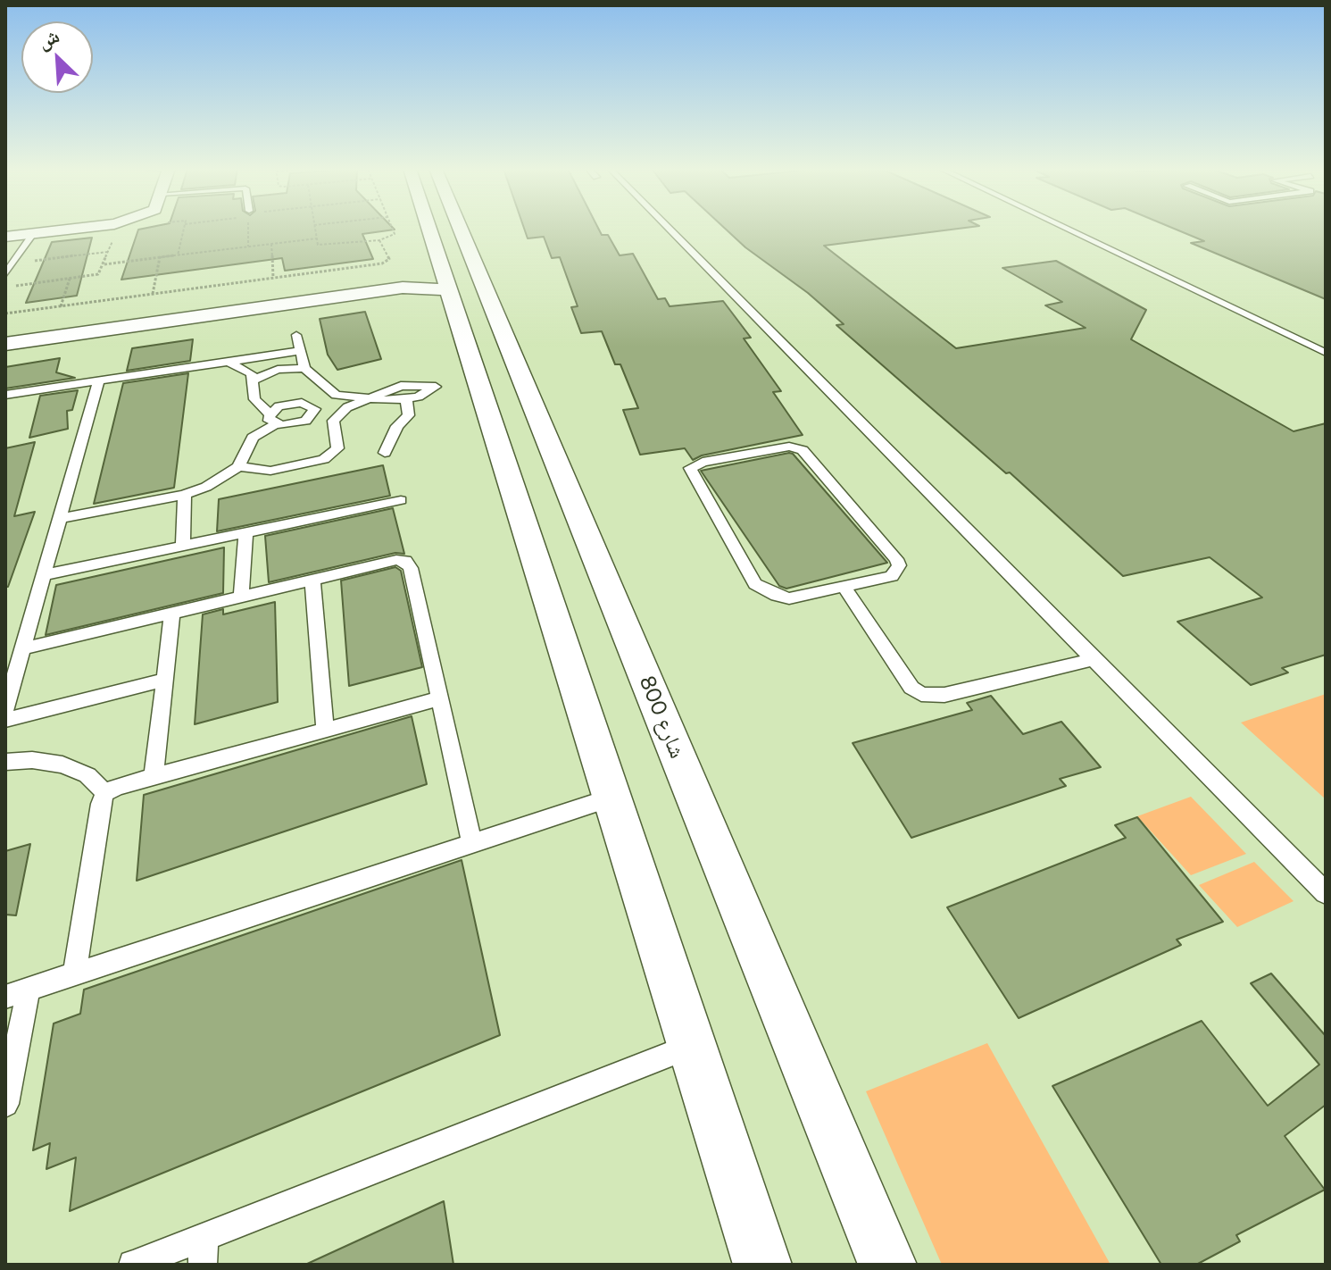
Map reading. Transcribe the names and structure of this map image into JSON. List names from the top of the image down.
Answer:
{
  "streets": {
    "street": ["شارع 800"]
  },
  "north": "top left"
}
